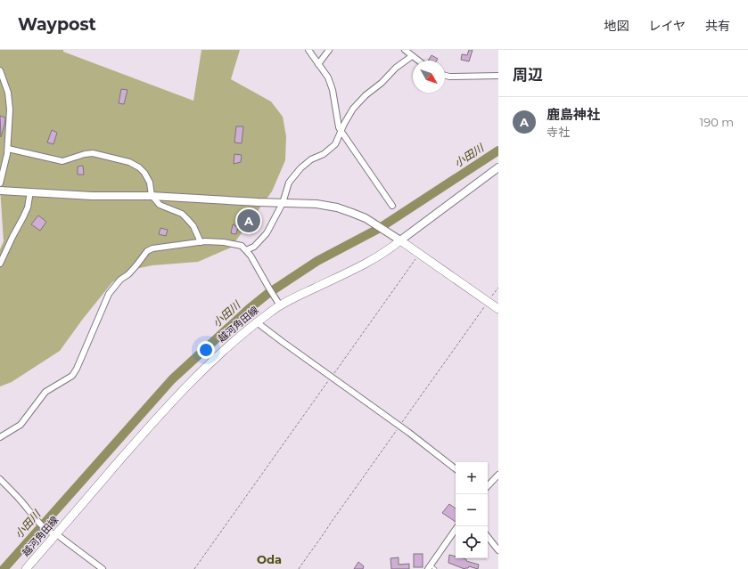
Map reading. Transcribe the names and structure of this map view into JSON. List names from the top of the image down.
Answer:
{
  "streets": {
    "main road": ["越河角田線"]
  },
  "districts": ["Oda"],
  "water": ["小田川"],
  "north": "bottom right",
  "page": {
    "header": "Waypost",
    "nav": ["地図", "レイヤ", "共有"],
    "heading": "周辺",
    "list": [
      {
        "mark": "A",
        "name": "鹿島神社",
        "note": "寺社",
        "value": "190 m"
      }
    ],
    "pins": "A",
    "map_buttons": ["+", "−"]
  }
}
